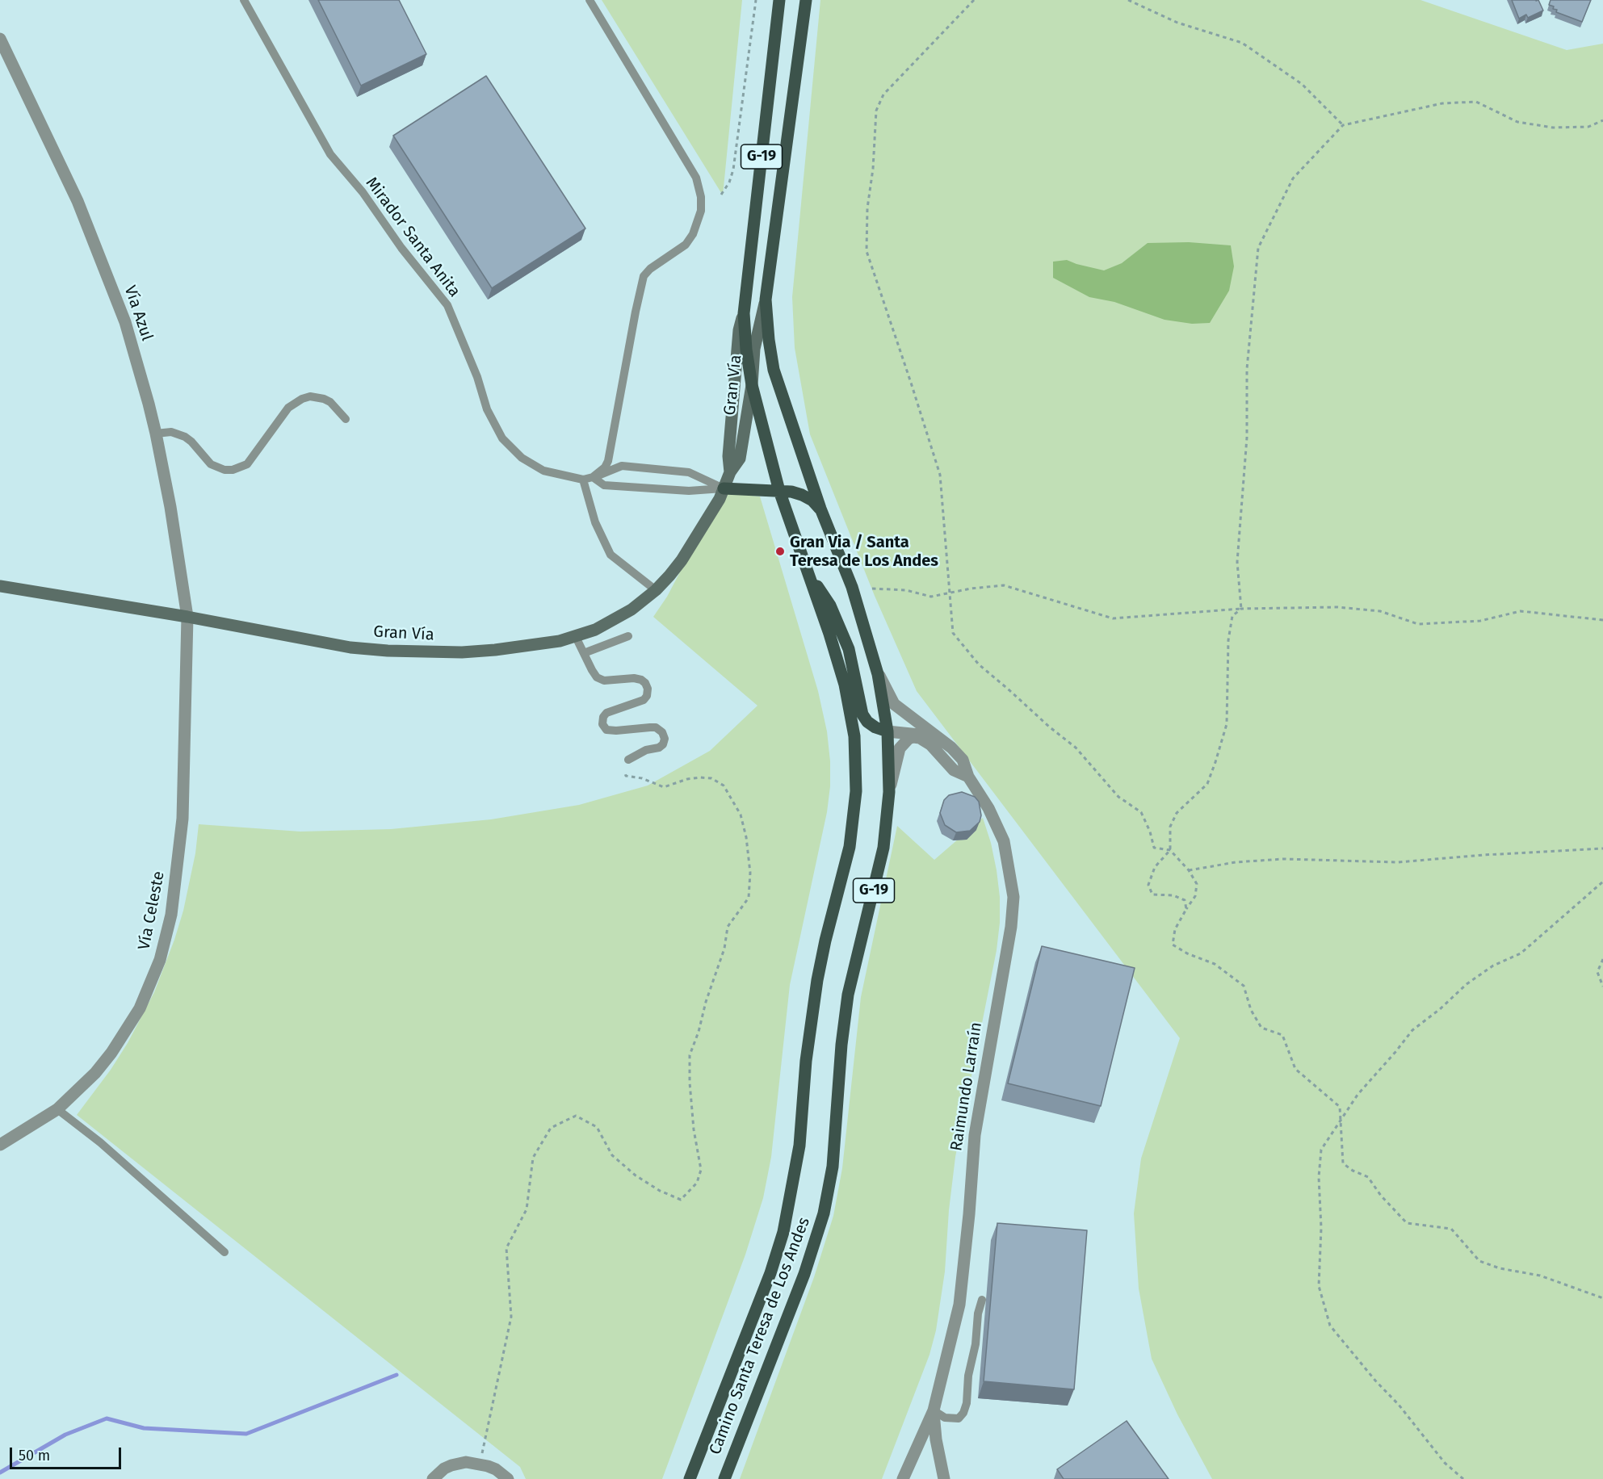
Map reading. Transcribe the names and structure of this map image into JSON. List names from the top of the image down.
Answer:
{
  "streets": {
    "main road": ["G-19", "Gran Vía", "Camino Santa Teresa de Los Andes"],
    "street": ["Vía Azul", "Vía Celeste", "Raimundo Larraín"],
    "lane": ["Mirador Santa Anita"]
  },
  "crossings": [
    ["G-19", "Gran Vía"],
    ["G-19", "Camino Santa Teresa de Los Andes"],
    ["Mirador Santa Anita", "Gran Vía"],
    ["Vía Azul", "Gran Vía"],
    ["Vía Azul", "Vía Celeste"],
    ["Gran Vía", "Vía Celeste"],
    ["Gran Vía", "Camino Santa Teresa de Los Andes"],
    ["Raimundo Larraín", "Camino Santa Teresa de Los Andes"]
  ],
  "places": ["Gran Via / Santa Teresa de Los Andes"],
  "scale_bar": "50 m"
}
